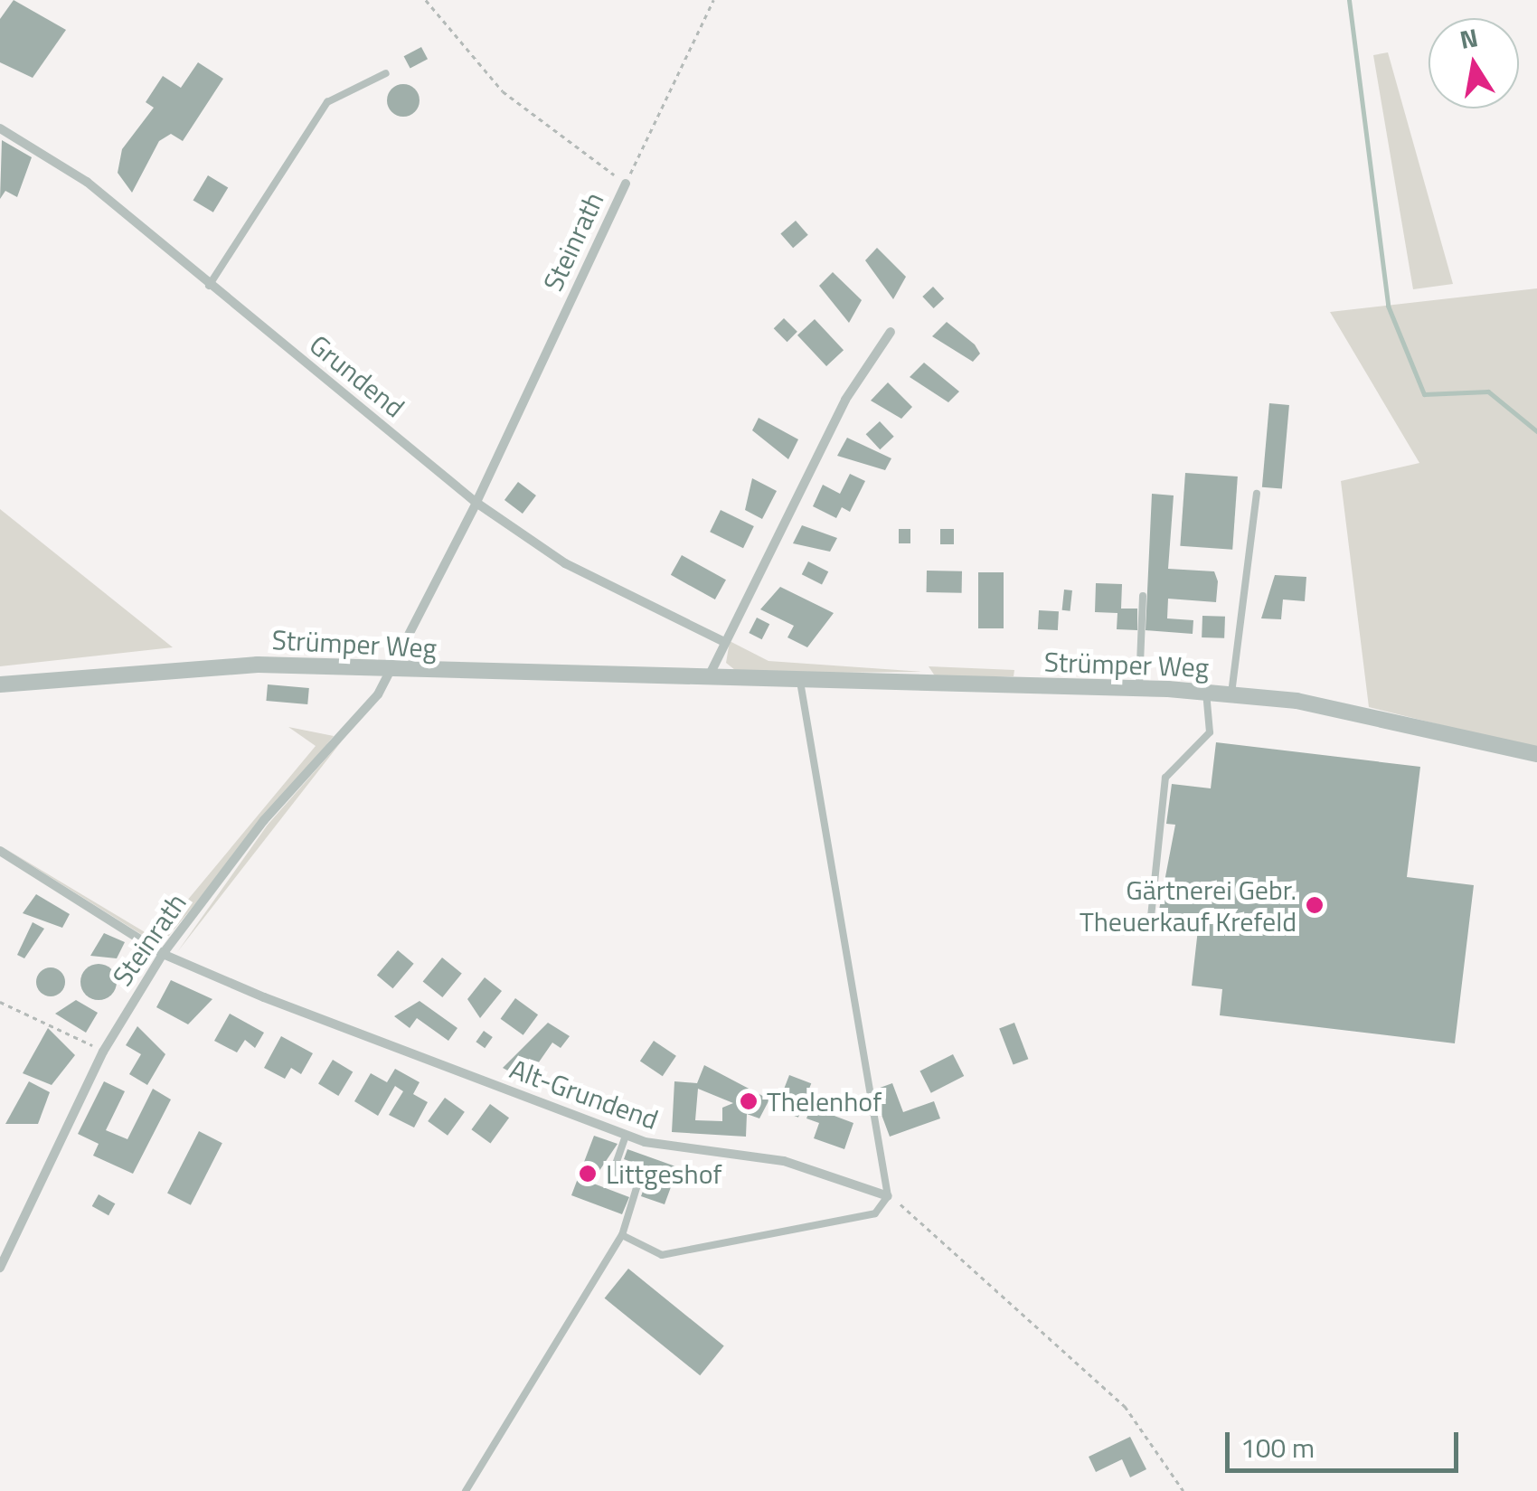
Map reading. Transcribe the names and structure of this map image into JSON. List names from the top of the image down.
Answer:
{
  "streets": {
    "street": [
      "Steinrath",
      "Grundend",
      "Strümper Weg",
      "Alt-Grundend"
    ]
  },
  "crossings": [
    ["Steinrath", "Grundend"],
    ["Steinrath", "Strümper Weg"],
    ["Steinrath", "Alt-Grundend"]
  ],
  "places": ["Gärtnerei Gebr. Theuerkauf Krefeld", "Thelenhof", "Littgeshof"],
  "scale_bar": "100 m",
  "north": "top"
}
